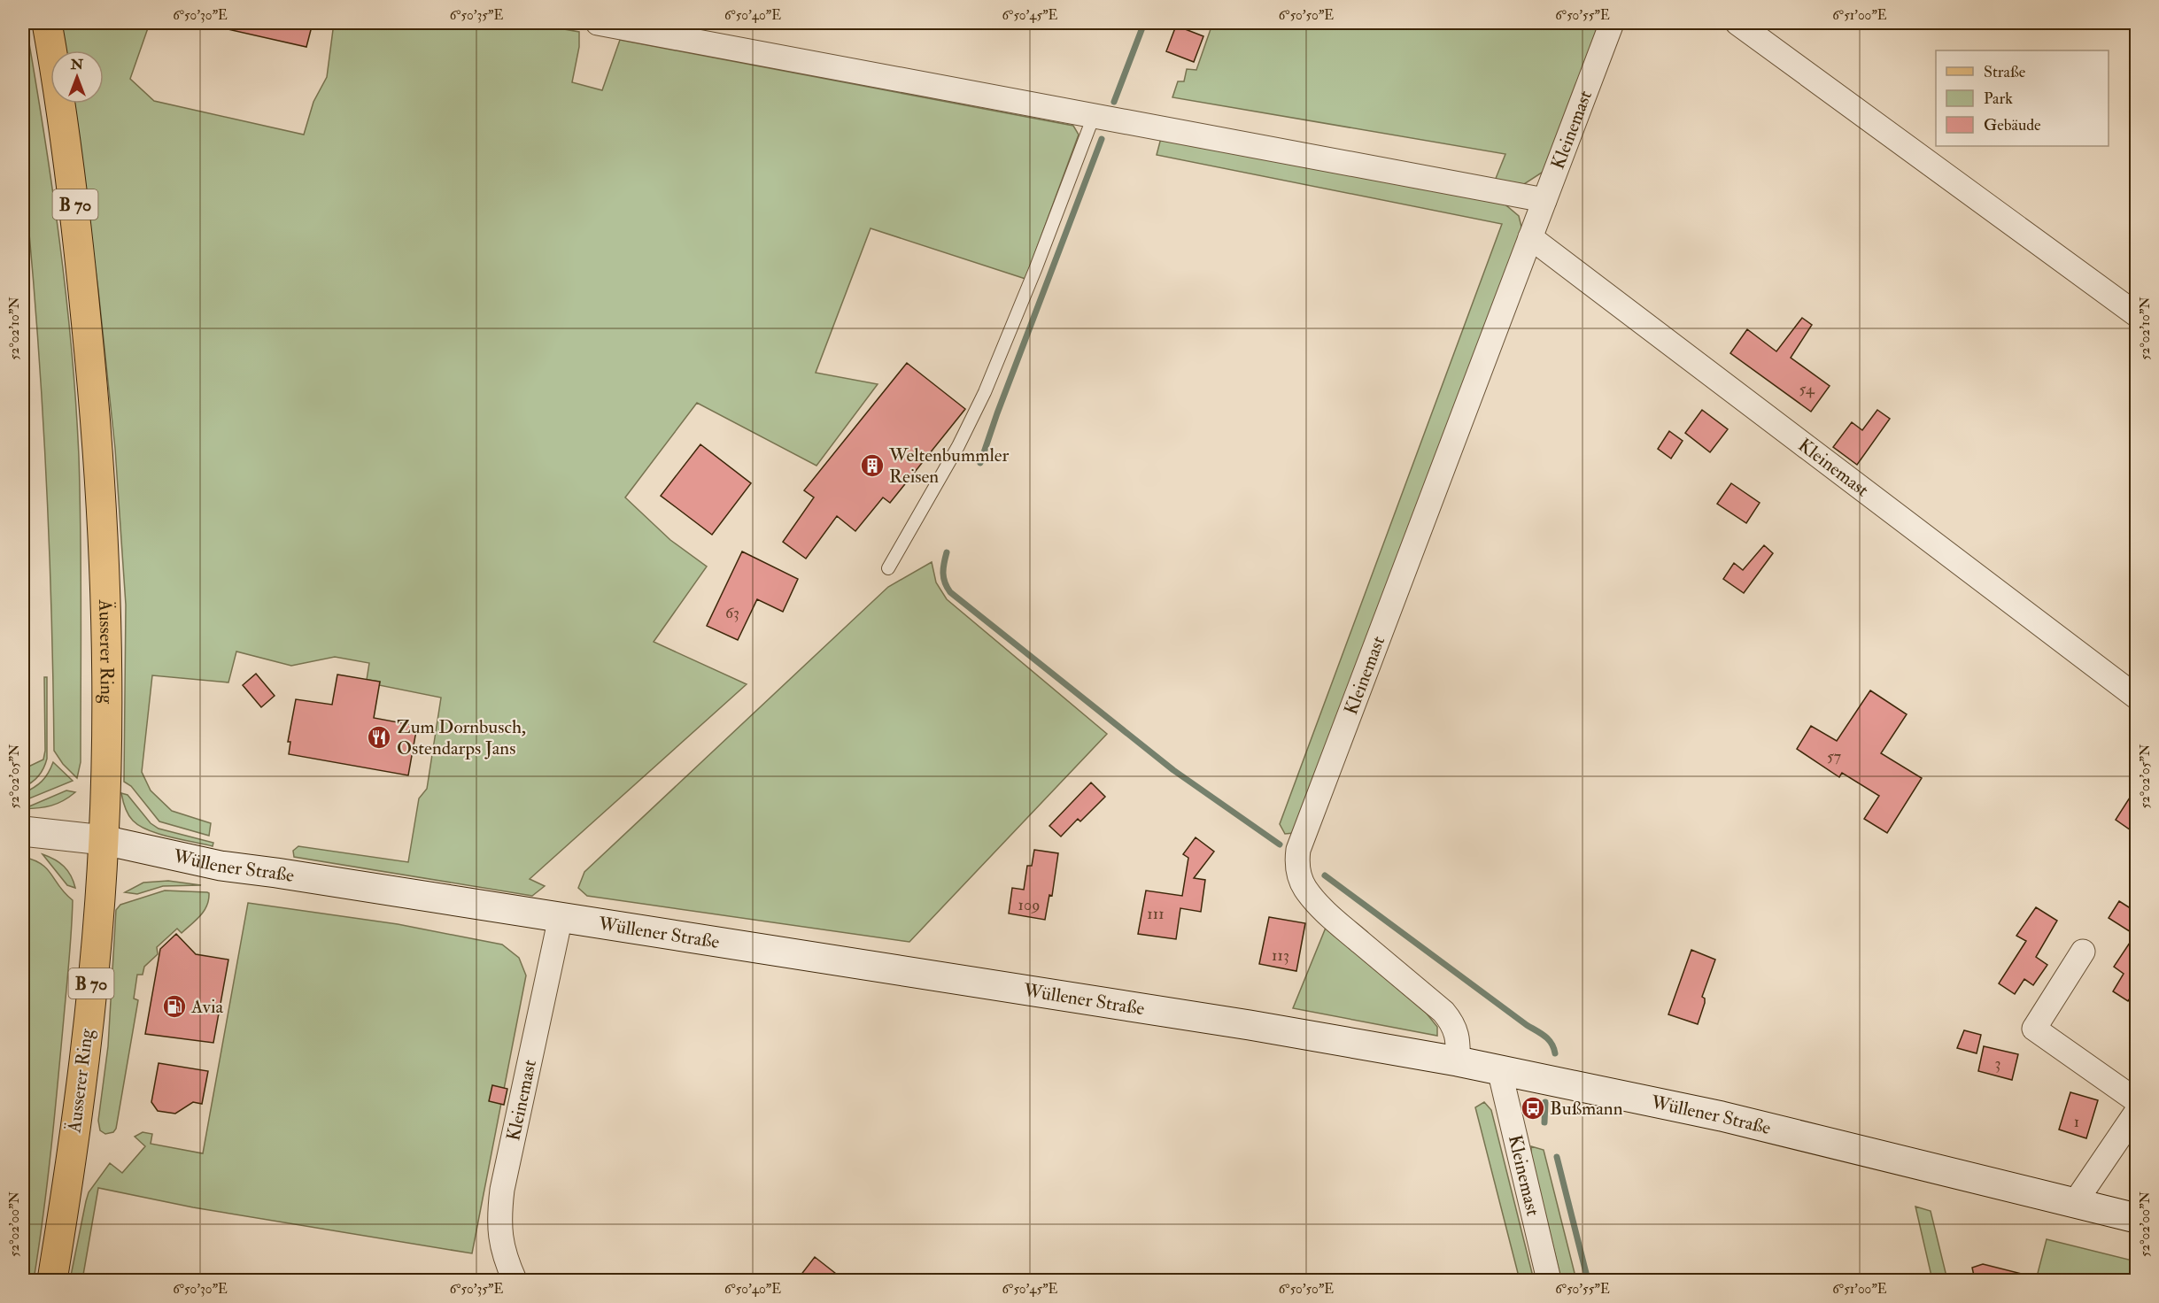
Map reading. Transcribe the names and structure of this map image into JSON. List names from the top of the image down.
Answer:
{
  "streets": {
    "main road": ["B 70", "Äusserer Ring", "Wüllener Straße"],
    "street": ["Kleinemast"]
  },
  "crossings": [
    ["Kleinemast", "Wüllener Straße"],
    ["Äusserer Ring", "Wüllener Straße"]
  ],
  "places": {
    "building": ["Weltenbummler Reisen"],
    "restaurant": ["Zum Dornbusch, Ostendarps Jans"],
    "fuel station": ["Avia"],
    "bus stop": ["Bußmann"]
  },
  "house_numbers": [
    "54",
    "63",
    "57",
    "109",
    "111",
    "113",
    "3",
    "1"
  ],
  "legend": ["Straße", "Park", "Gebäude"],
  "north": "top",
  "coordinates": [
    "6°50'30\"E",
    "6°50'35\"E",
    "6°50'40\"E",
    "6°50'45\"E",
    "6°50'50\"E",
    "6°50'55\"E",
    "6°51'00\"E",
    "52°02'10\"N",
    "52°02'05\"N",
    "52°02'00\"N"
  ]
}
